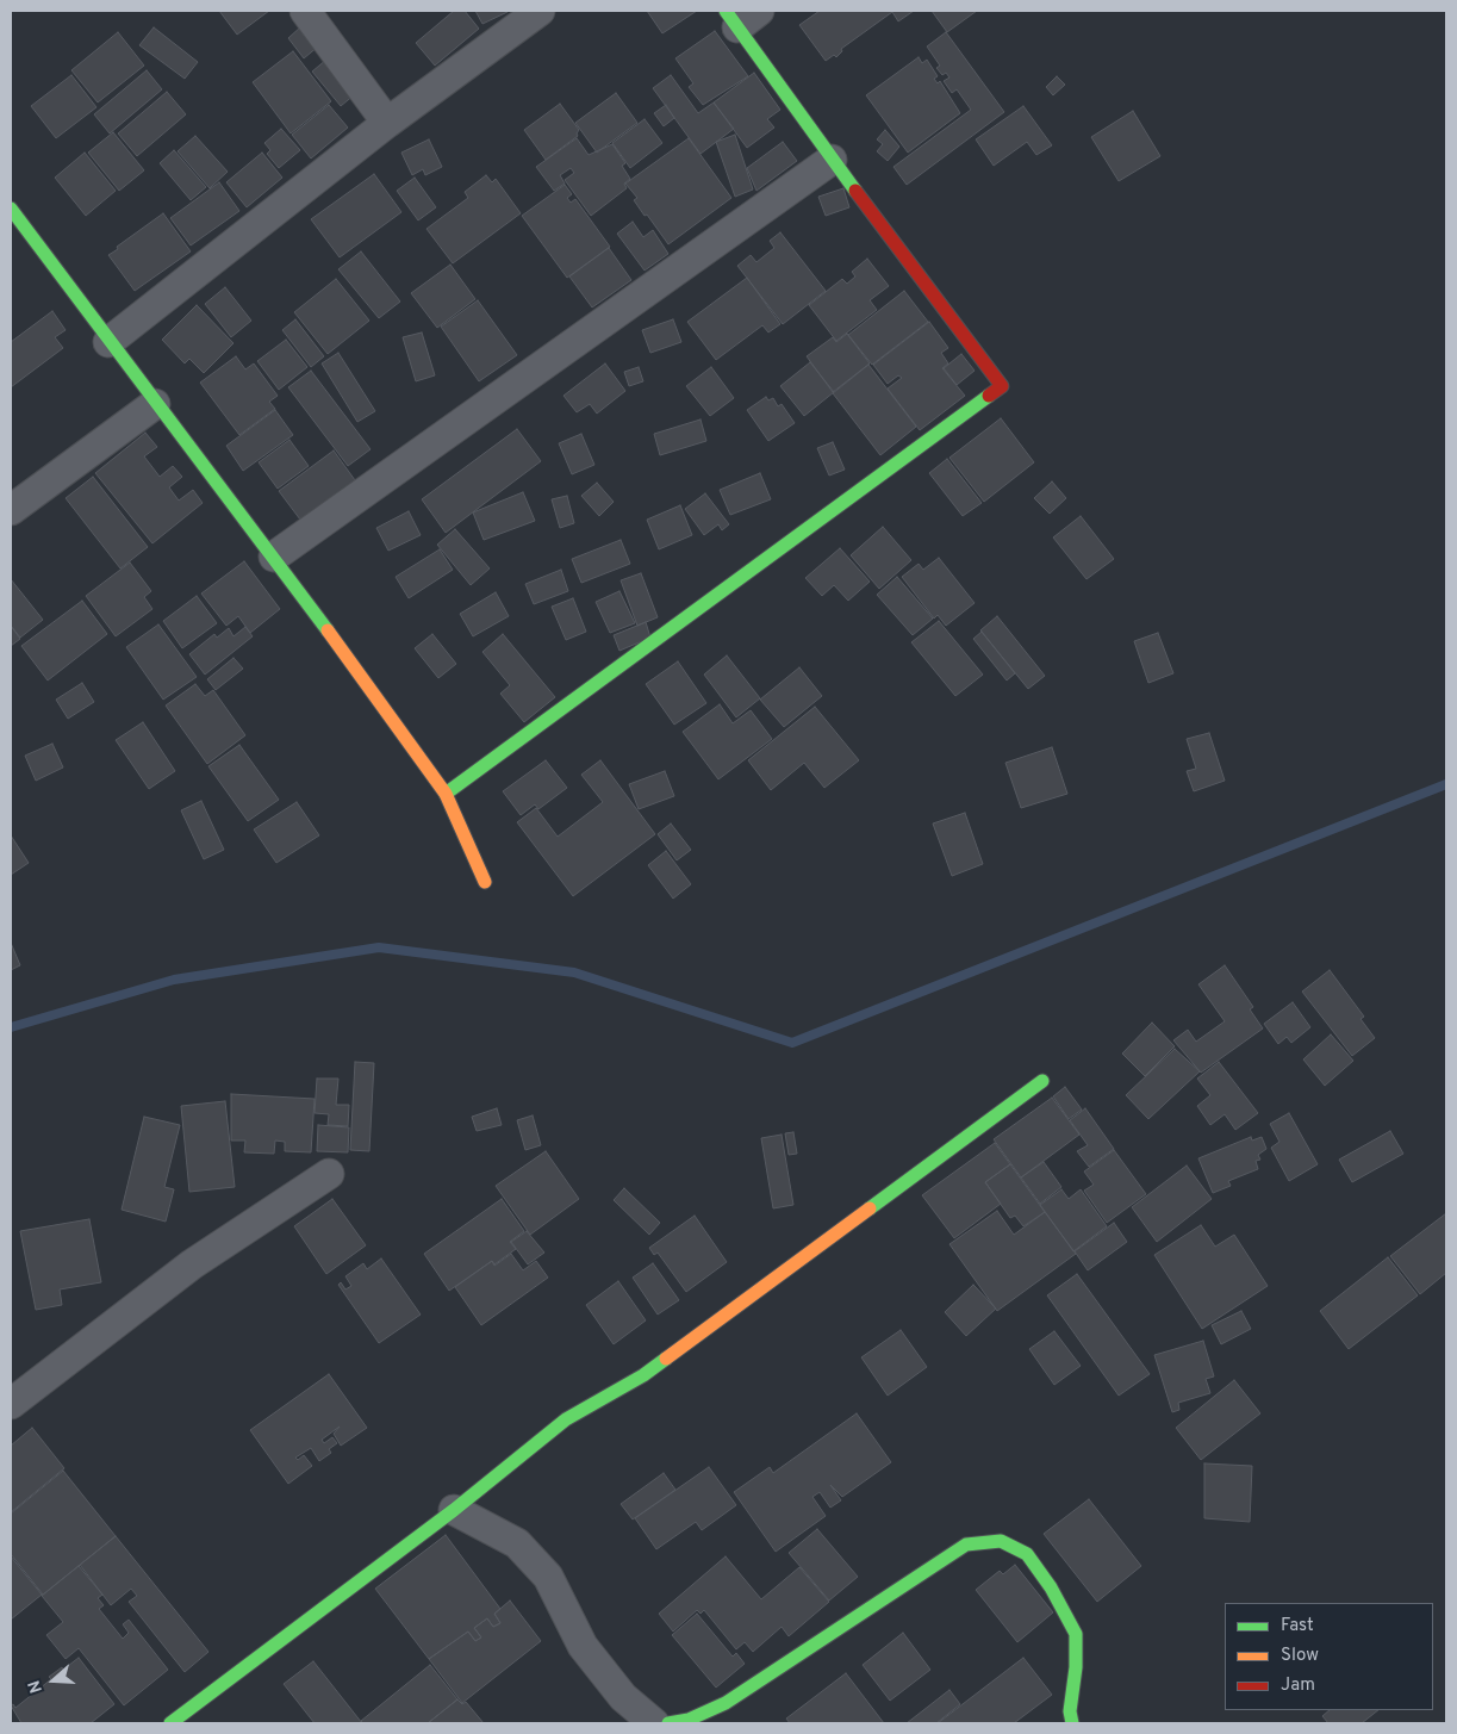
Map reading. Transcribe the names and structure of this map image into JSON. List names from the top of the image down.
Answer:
{
  "legend": ["Fast", "Slow", "Jam"],
  "north": "left"
}
